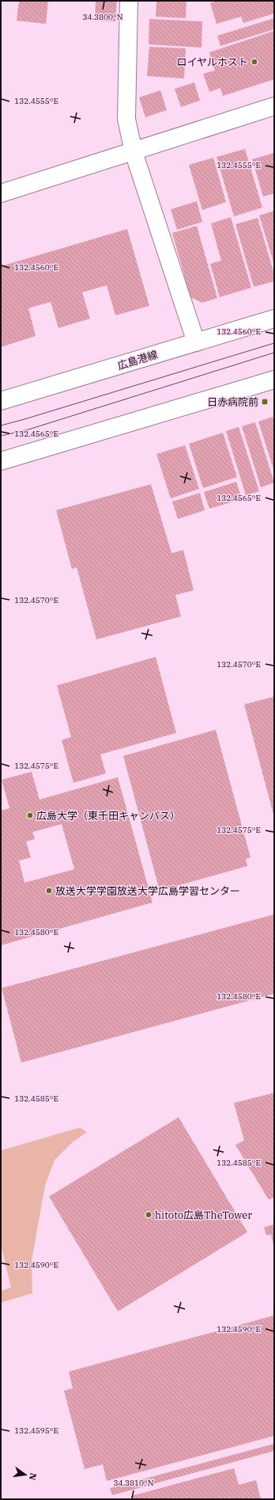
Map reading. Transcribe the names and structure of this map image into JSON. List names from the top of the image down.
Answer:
{
  "streets": {
    "street": ["広島港線"]
  },
  "places": {
    "other": [
      "ロイヤルホスト",
      "広島大学（東千田キャンパス）",
      "放送大学学園放送大学広島学習センター",
      "hitoto広島TheTower"
    ],
    "transit": ["日赤病院前"]
  },
  "north": "right",
  "coordinates": [
    "34.3800°N",
    "132.4555°E",
    "132.4560°E",
    "132.4565°E",
    "132.4570°E",
    "132.4575°E",
    "132.4580°E",
    "132.4585°E",
    "132.4590°E",
    "132.4595°E",
    "34.3810°N"
  ]
}
